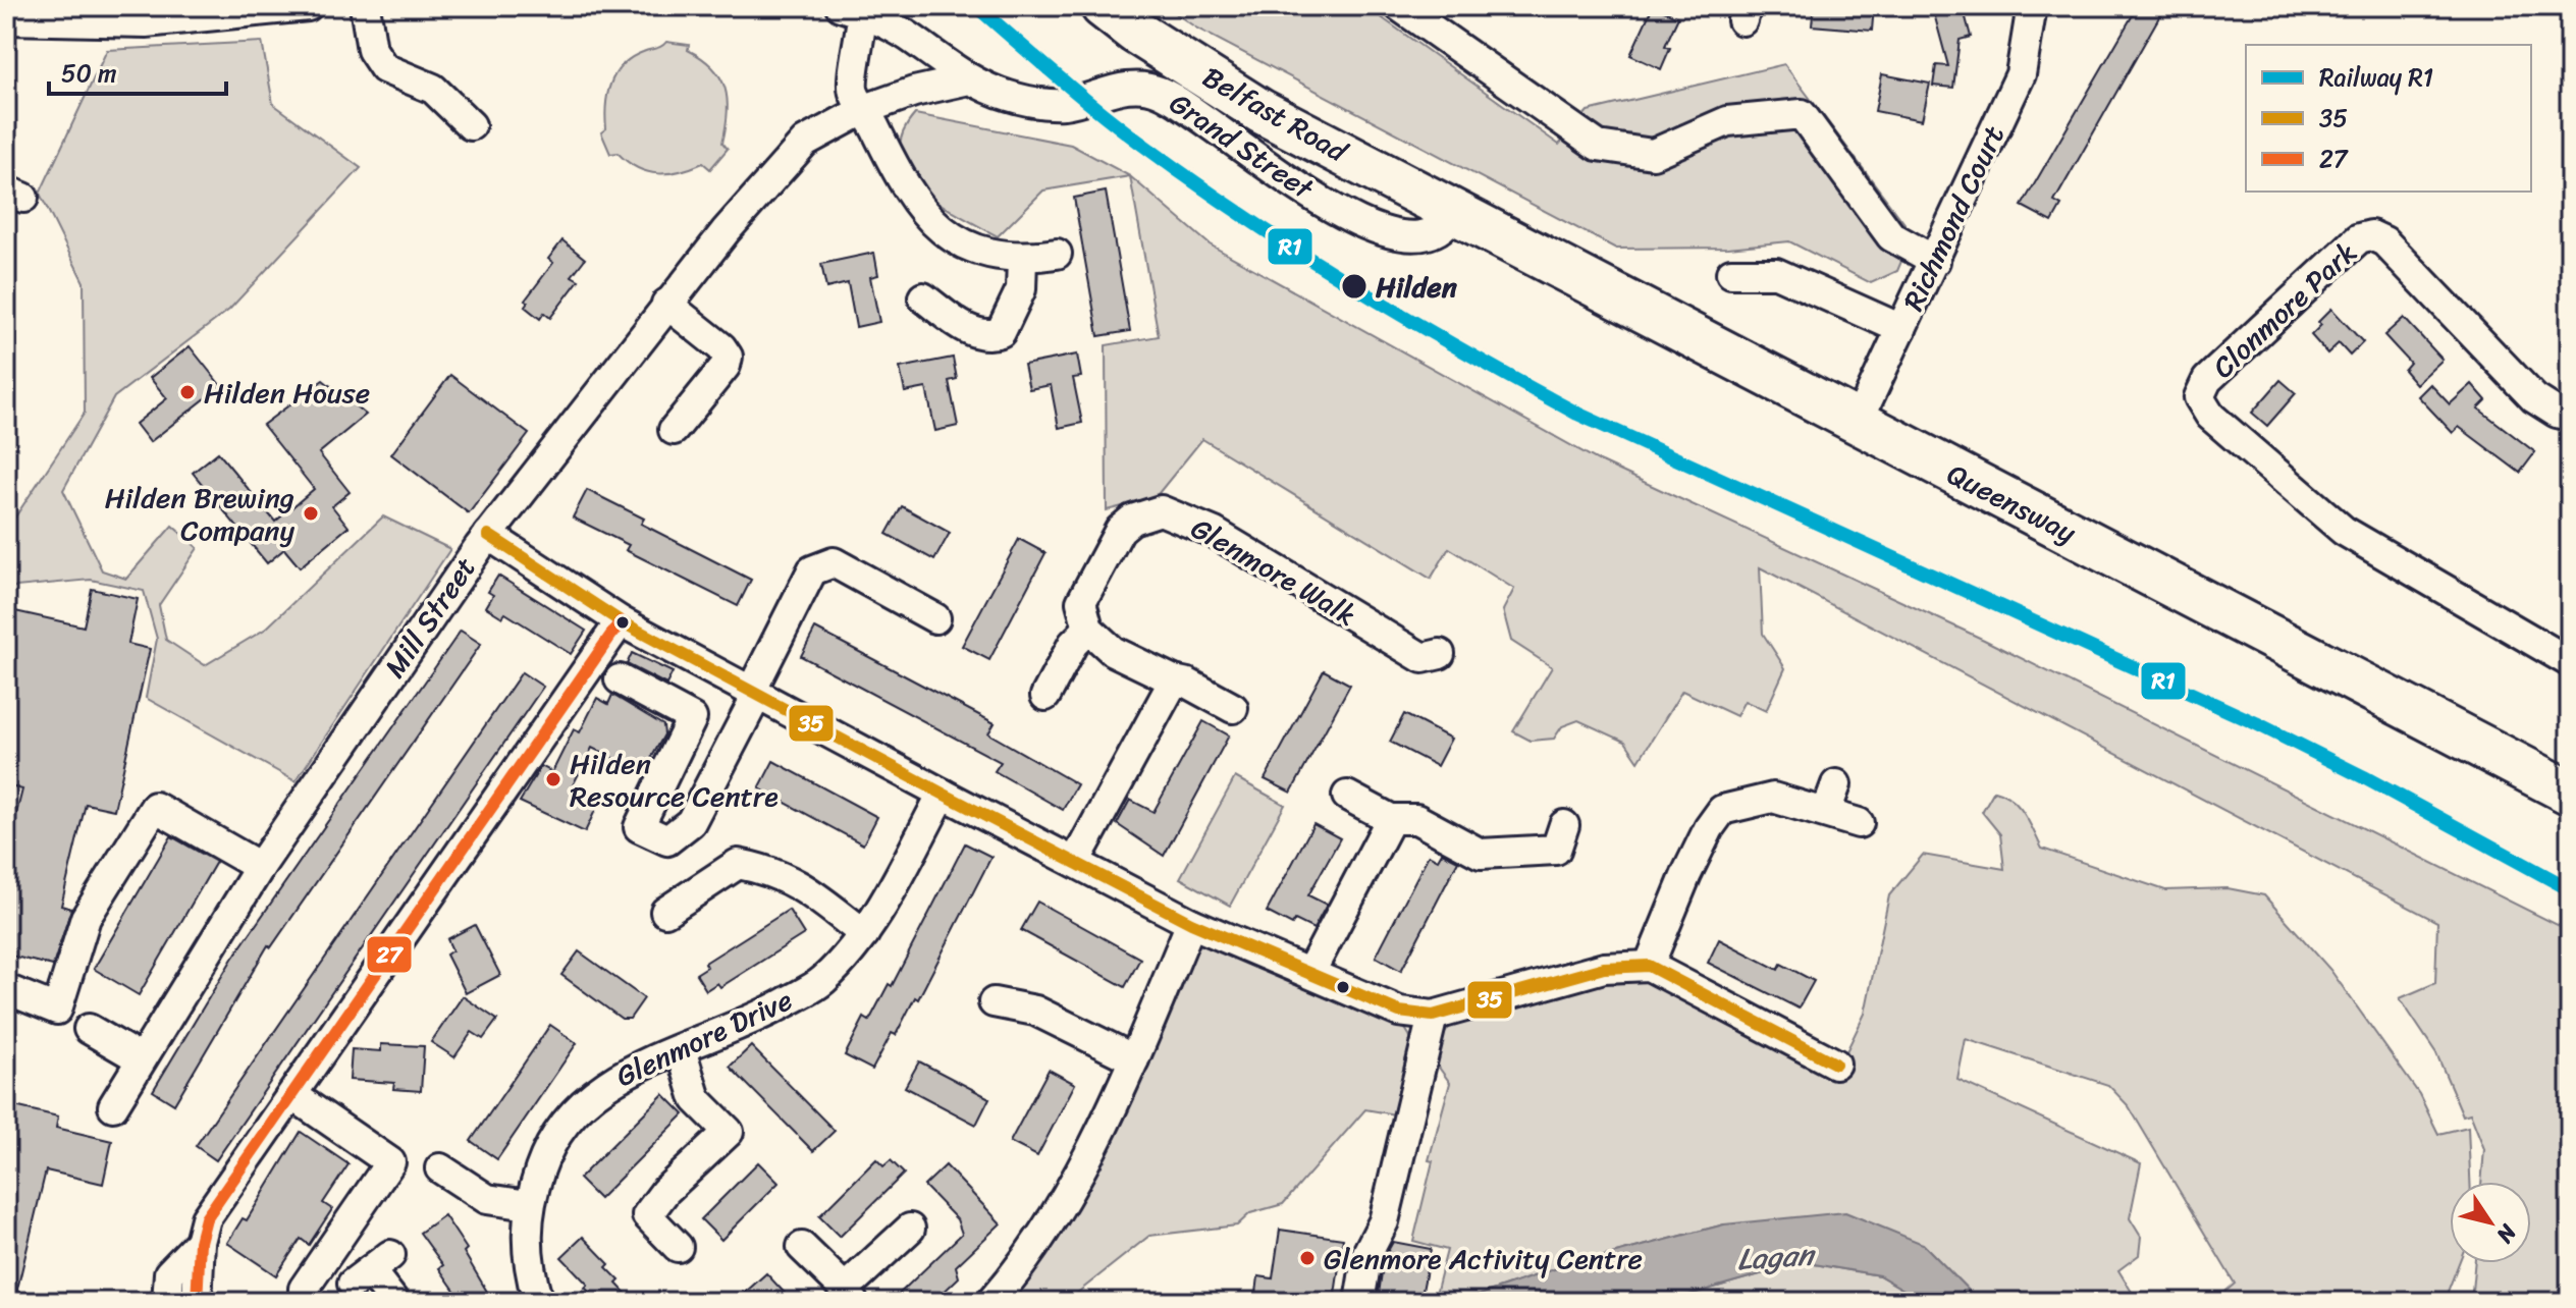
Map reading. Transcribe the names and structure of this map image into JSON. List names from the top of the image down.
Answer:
{
  "streets": {
    "highway": ["Belfast Road", "Queensway"],
    "street": [
      "Grand Street",
      "Richmond Court",
      "Clonmore Park",
      "Glenmore Walk",
      "Mill Street",
      "Glenmore Drive"
    ]
  },
  "crossings": [
    ["Belfast Road", "Grand Street"],
    ["Belfast Road", "Queensway"],
    ["Grand Street", "Queensway"],
    ["Grand Street", "Mill Street"],
    ["Richmond Court", "Queensway"]
  ],
  "water": ["Lagan"],
  "places": [
    "Hilden",
    "Hilden House",
    "Hilden Brewing Company",
    "Hilden Resource Centre",
    "Glenmore Activity Centre"
  ],
  "lines": ["rail line R1", "transit line 35", "transit line 27"],
  "legend": ["Railway R1", "35", "27"],
  "scale_bar": "50 m",
  "north": "bottom right"
}
